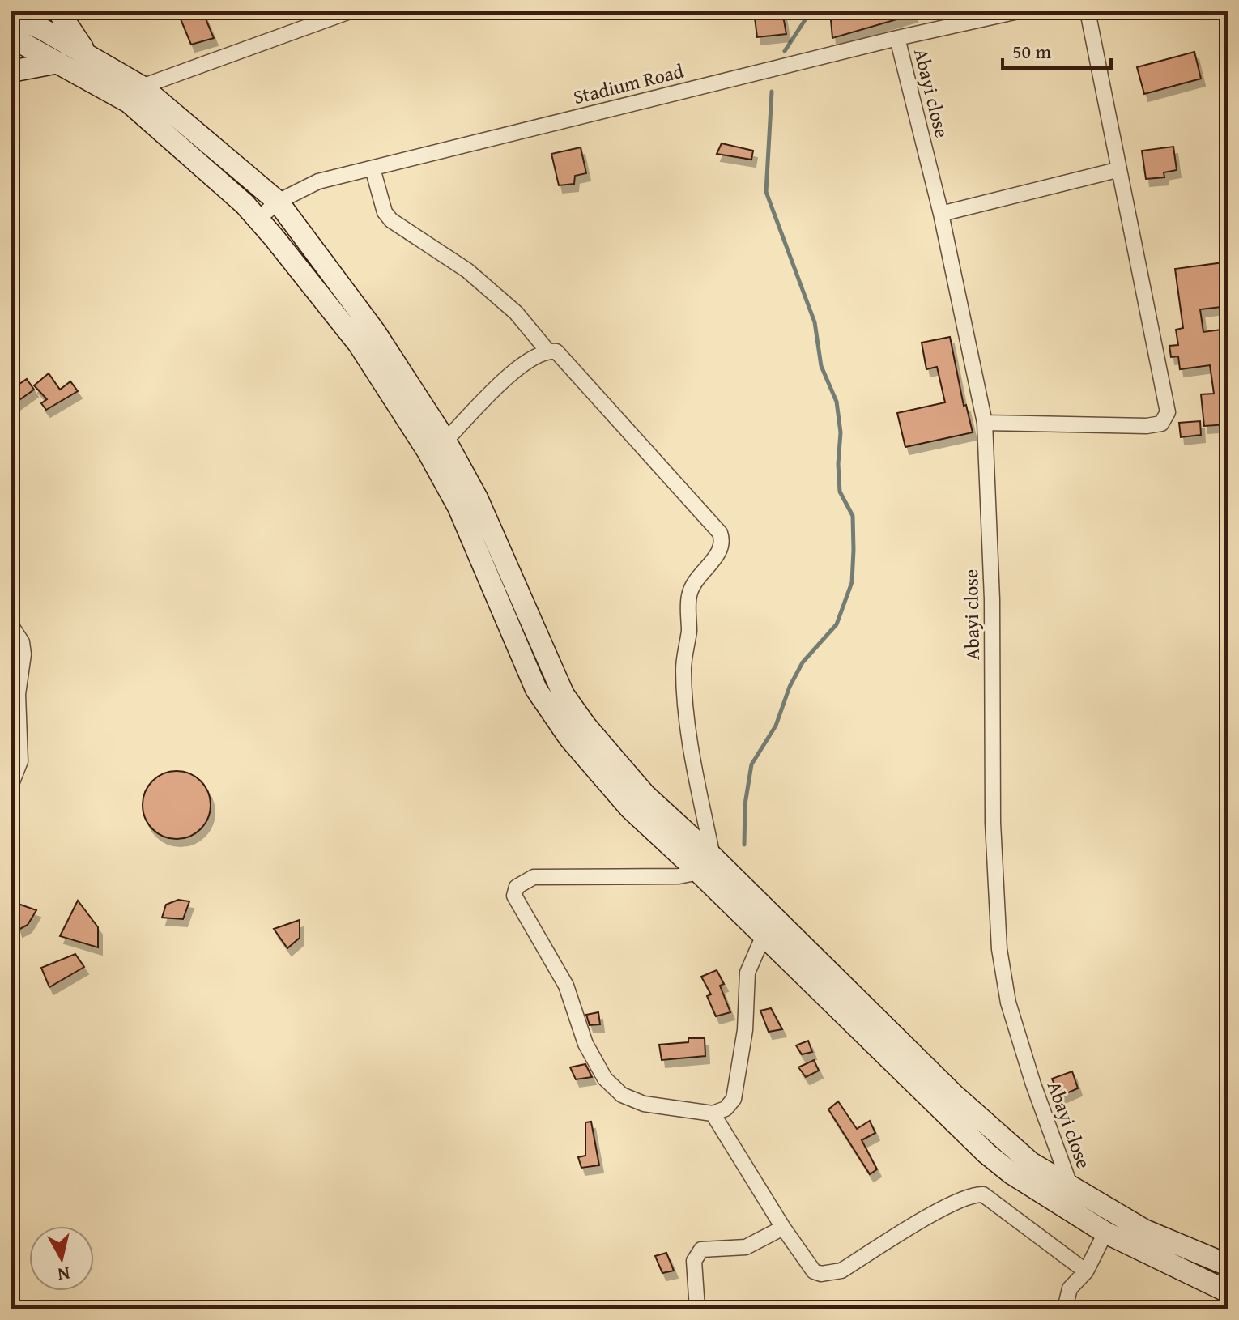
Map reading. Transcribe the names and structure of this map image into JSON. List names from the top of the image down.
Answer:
{
  "streets": {
    "street": ["Stadium Road", "Abayi close"]
  },
  "crossings": [
    ["Stadium Road", "Abayi close"]
  ],
  "scale_bar": "50 m",
  "north": "bottom"
}
